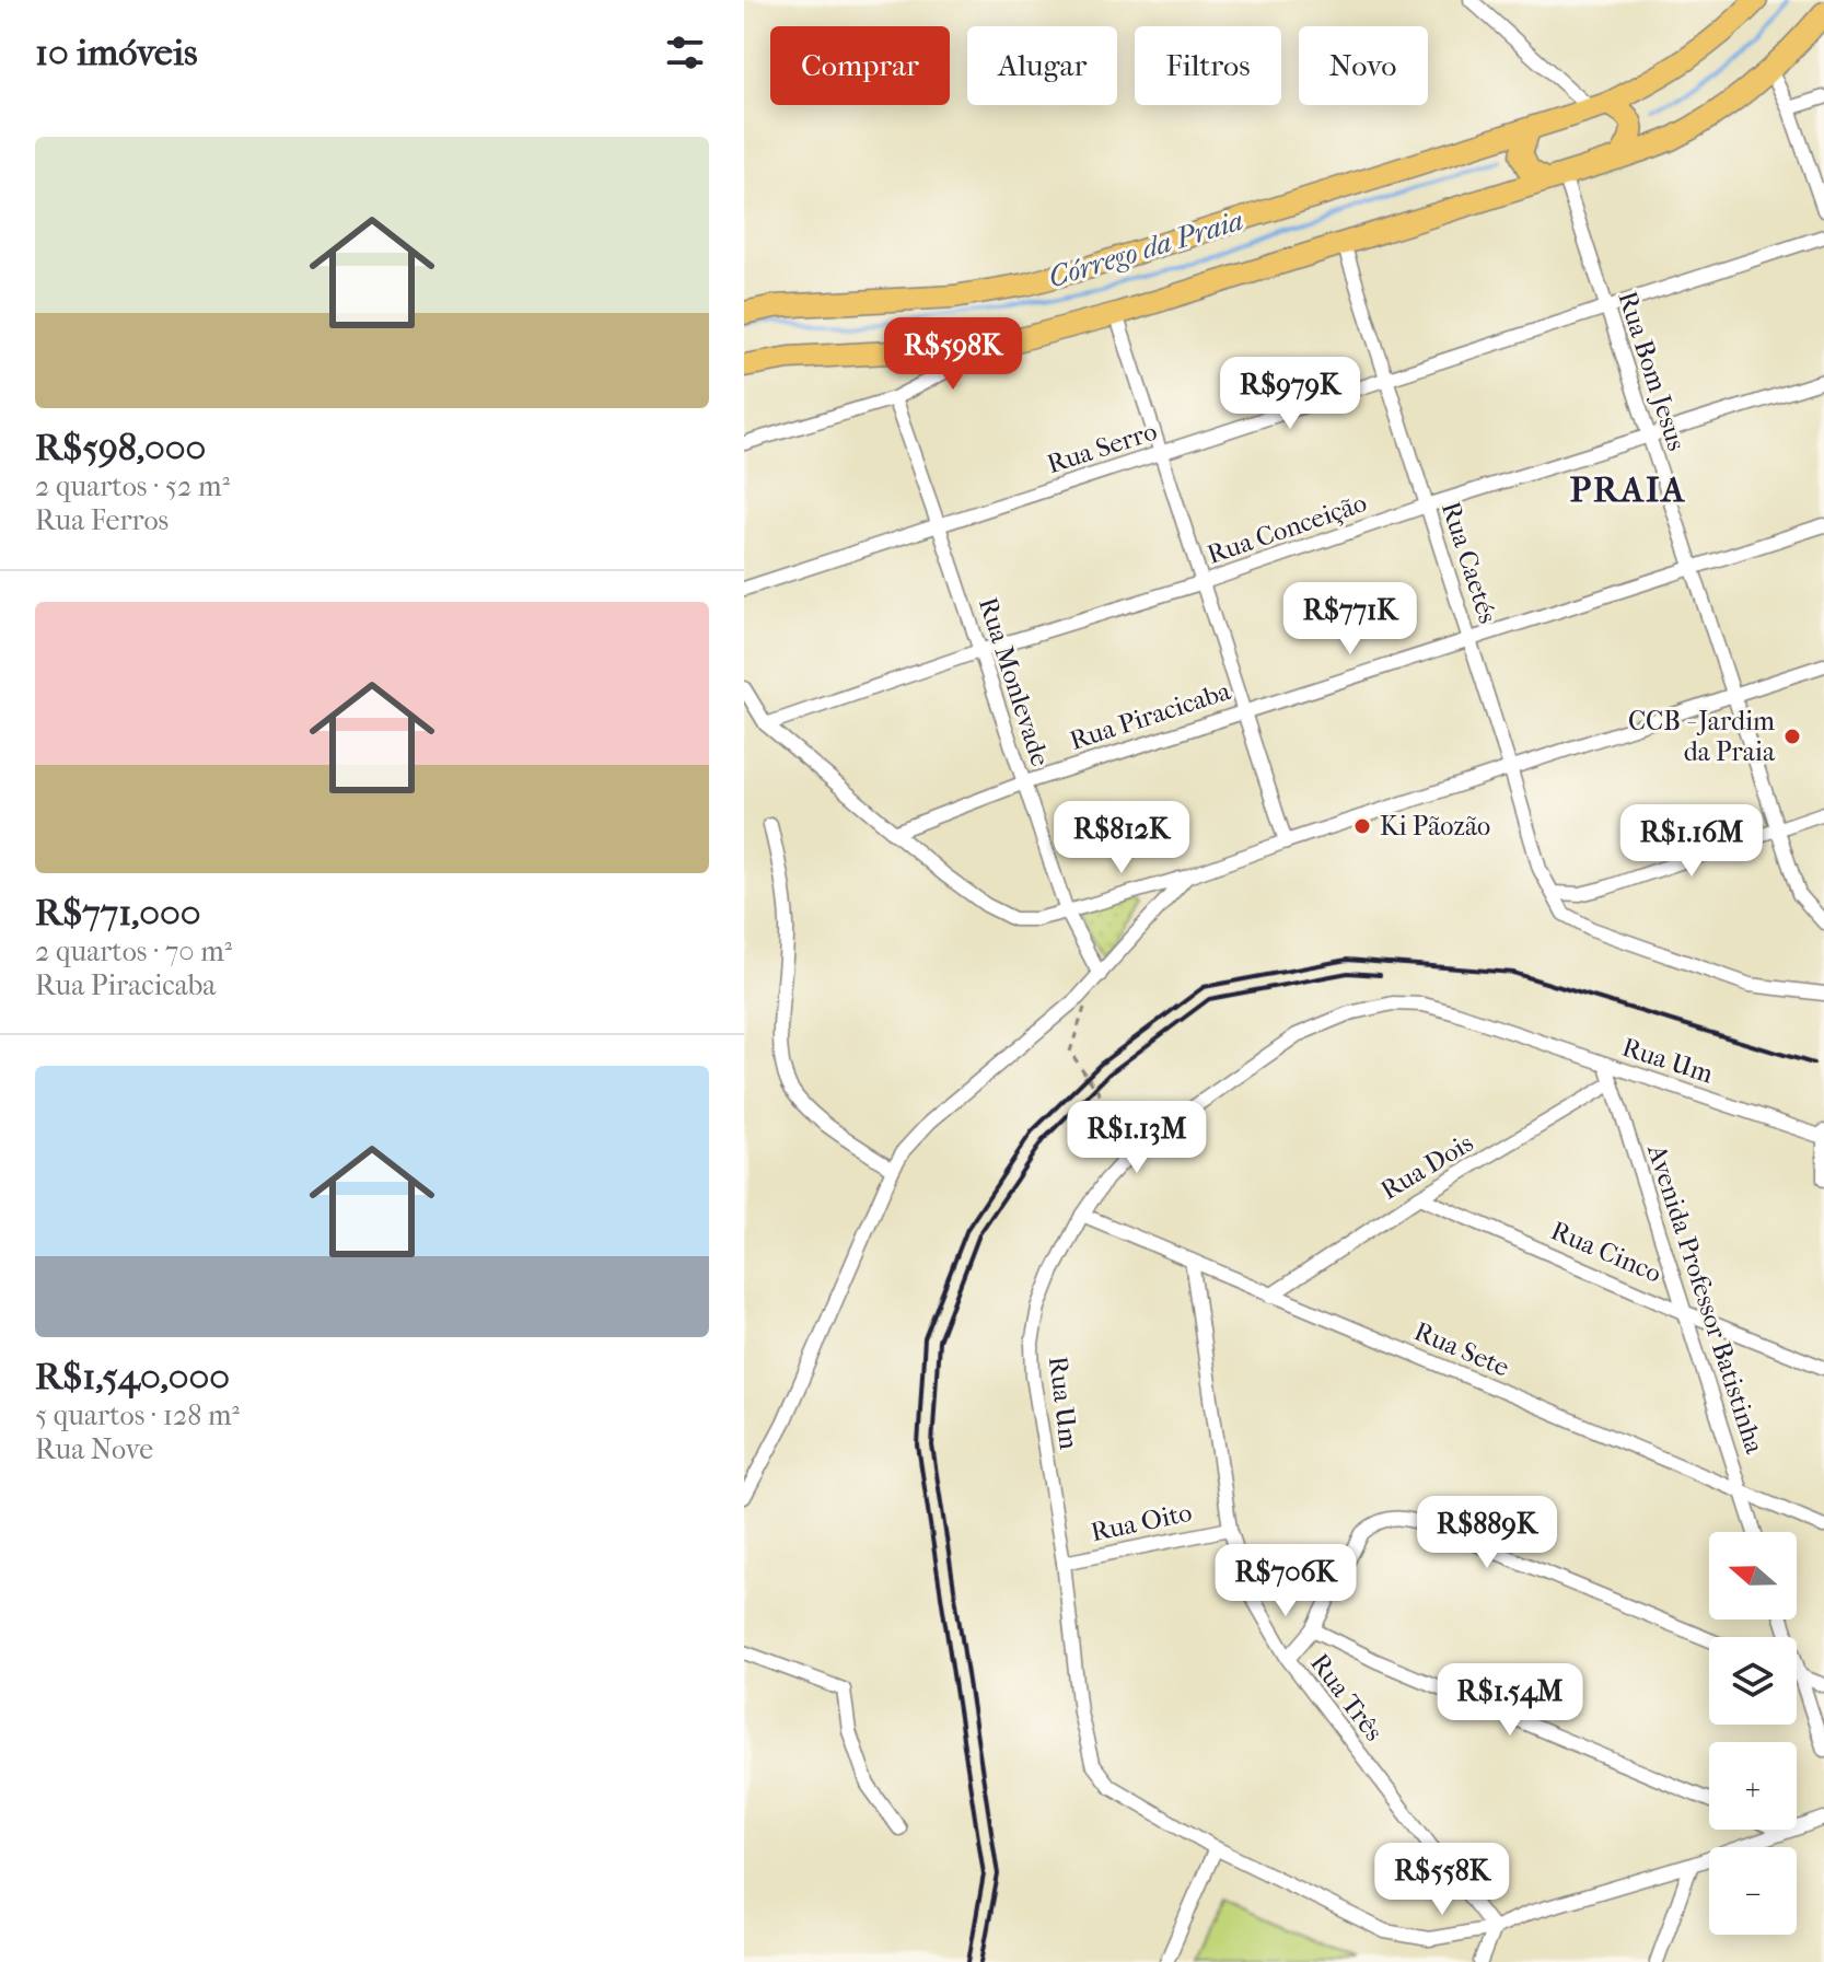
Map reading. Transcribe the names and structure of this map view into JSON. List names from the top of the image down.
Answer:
{
  "streets": {
    "street": [
      "Rua Bom Jesus",
      "Rua Serro",
      "Rua Conceição",
      "Rua Caetés",
      "Rua Monlevade",
      "Rua Piracicaba",
      "Rua Um",
      "Rua Dois",
      "Rua Cinco",
      "Avenida Professor Batistinha",
      "Rua Sete",
      "Rua Oito",
      "Rua Três"
    ]
  },
  "crossings": [
    ["Rua Bom Jesus", "Rua Serro"],
    ["Rua Bom Jesus", "Rua Conceição"],
    ["Rua Bom Jesus", "Rua Piracicaba"],
    ["Rua Serro", "Rua Caetés"],
    ["Rua Serro", "Rua Monlevade"],
    ["Rua Conceição", "Rua Caetés"],
    ["Rua Conceição", "Rua Monlevade"],
    ["Rua Caetés", "Rua Piracicaba"],
    ["Rua Monlevade", "Rua Piracicaba"],
    ["Rua Um", "Avenida Professor Batistinha"],
    ["Rua Um", "Rua Sete"],
    ["Rua Um", "Rua Oito"],
    ["Rua Um", "Rua Três"],
    ["Rua Dois", "Rua Cinco"],
    ["Rua Dois", "Avenida Professor Batistinha"],
    ["Rua Dois", "Rua Sete"],
    ["Rua Cinco", "Avenida Professor Batistinha"],
    ["Avenida Professor Batistinha", "Rua Sete"],
    ["Rua Sete", "Rua Três"],
    ["Rua Oito", "Rua Três"]
  ],
  "districts": ["PRAIA"],
  "water": ["Córrego da Praia"],
  "places": ["CCB - Jardim da Praia", "Ki Pãozão"],
  "north": "left",
  "page": {
    "heading": "10 imóveis",
    "chip": [
      "Comprar",
      "Alugar",
      "Filtros",
      "Novo"
    ],
    "list": [
      {
        "name": "R$598,000",
        "note": "2 quartos · 52 m² · Rua Ferros"
      },
      {
        "name": "R$771,000",
        "note": "2 quartos · 70 m² · Rua Piracicaba"
      },
      {
        "name": "R$1,540,000",
        "note": "5 quartos · 128 m² · Rua Nove"
      }
    ],
    "price": [
      "R$598K",
      "R$979K",
      "R$771K",
      "R$812K",
      "R$1.16M",
      "R$1.13M",
      "R$889K",
      "R$706K",
      "R$1.54M",
      "R$558K"
    ],
    "map_buttons": ["+", "−"]
  }
}
